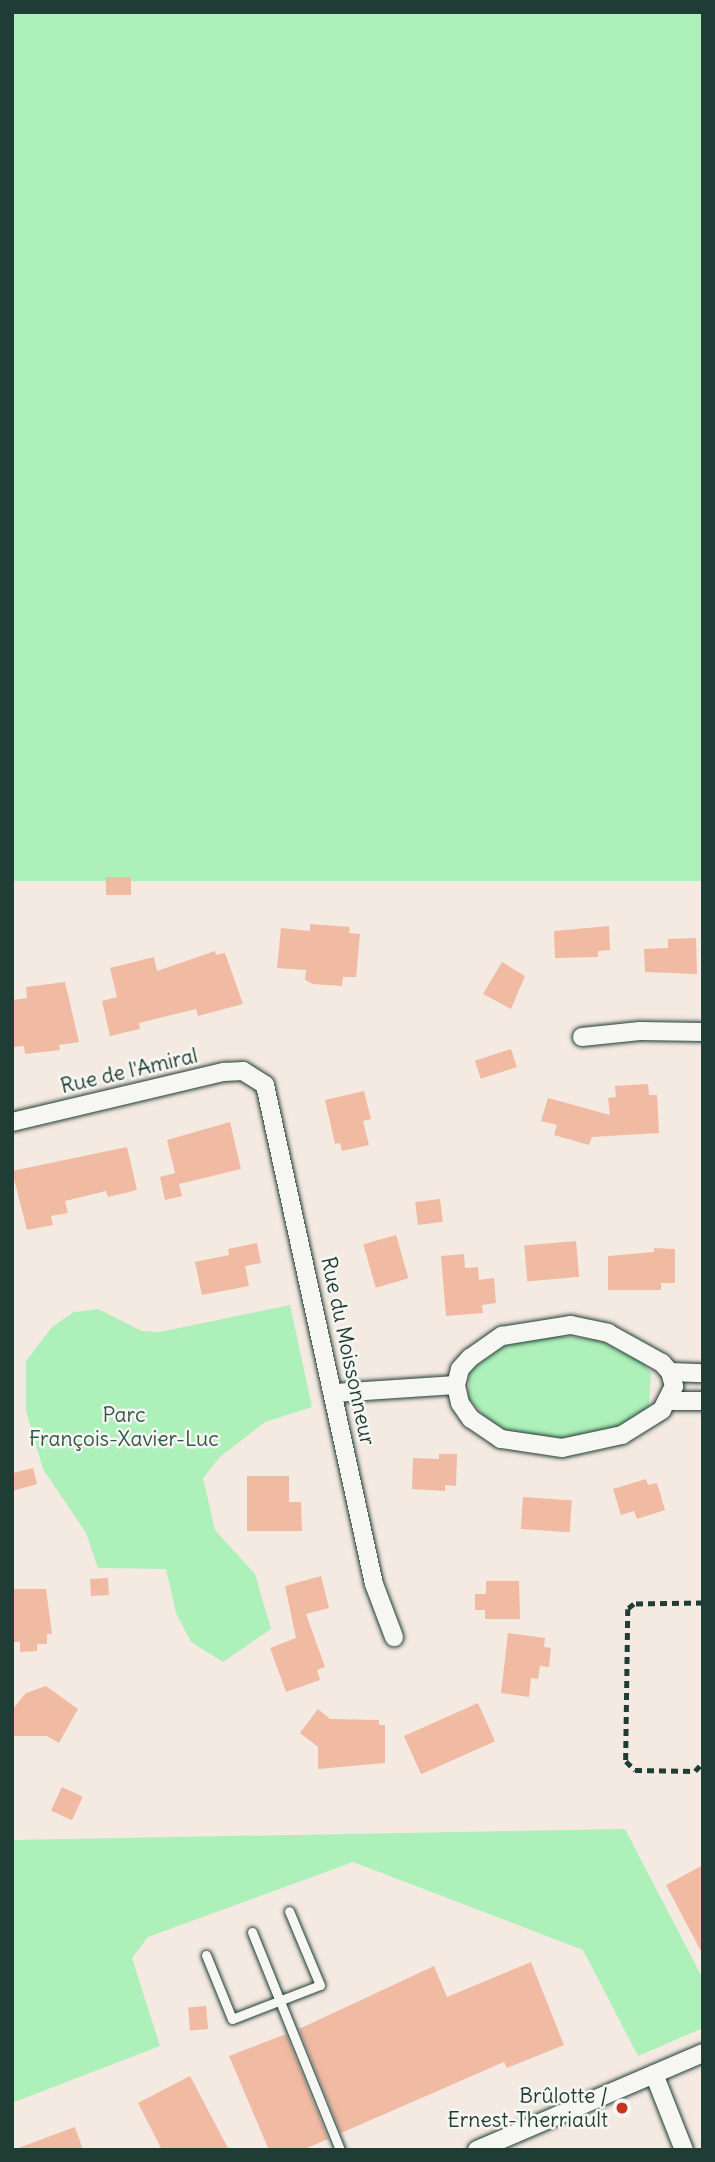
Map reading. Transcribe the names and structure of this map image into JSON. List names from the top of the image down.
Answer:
{
  "streets": {
    "street": ["Rue de l'Amiral", "Rue du Moissonneur"]
  },
  "crossings": [
    ["Rue de l'Amiral", "Rue du Moissonneur"]
  ],
  "parks": ["Parc François-Xavier-Luc"],
  "places": ["Brûlotte / Ernest-Therriault"]
}
